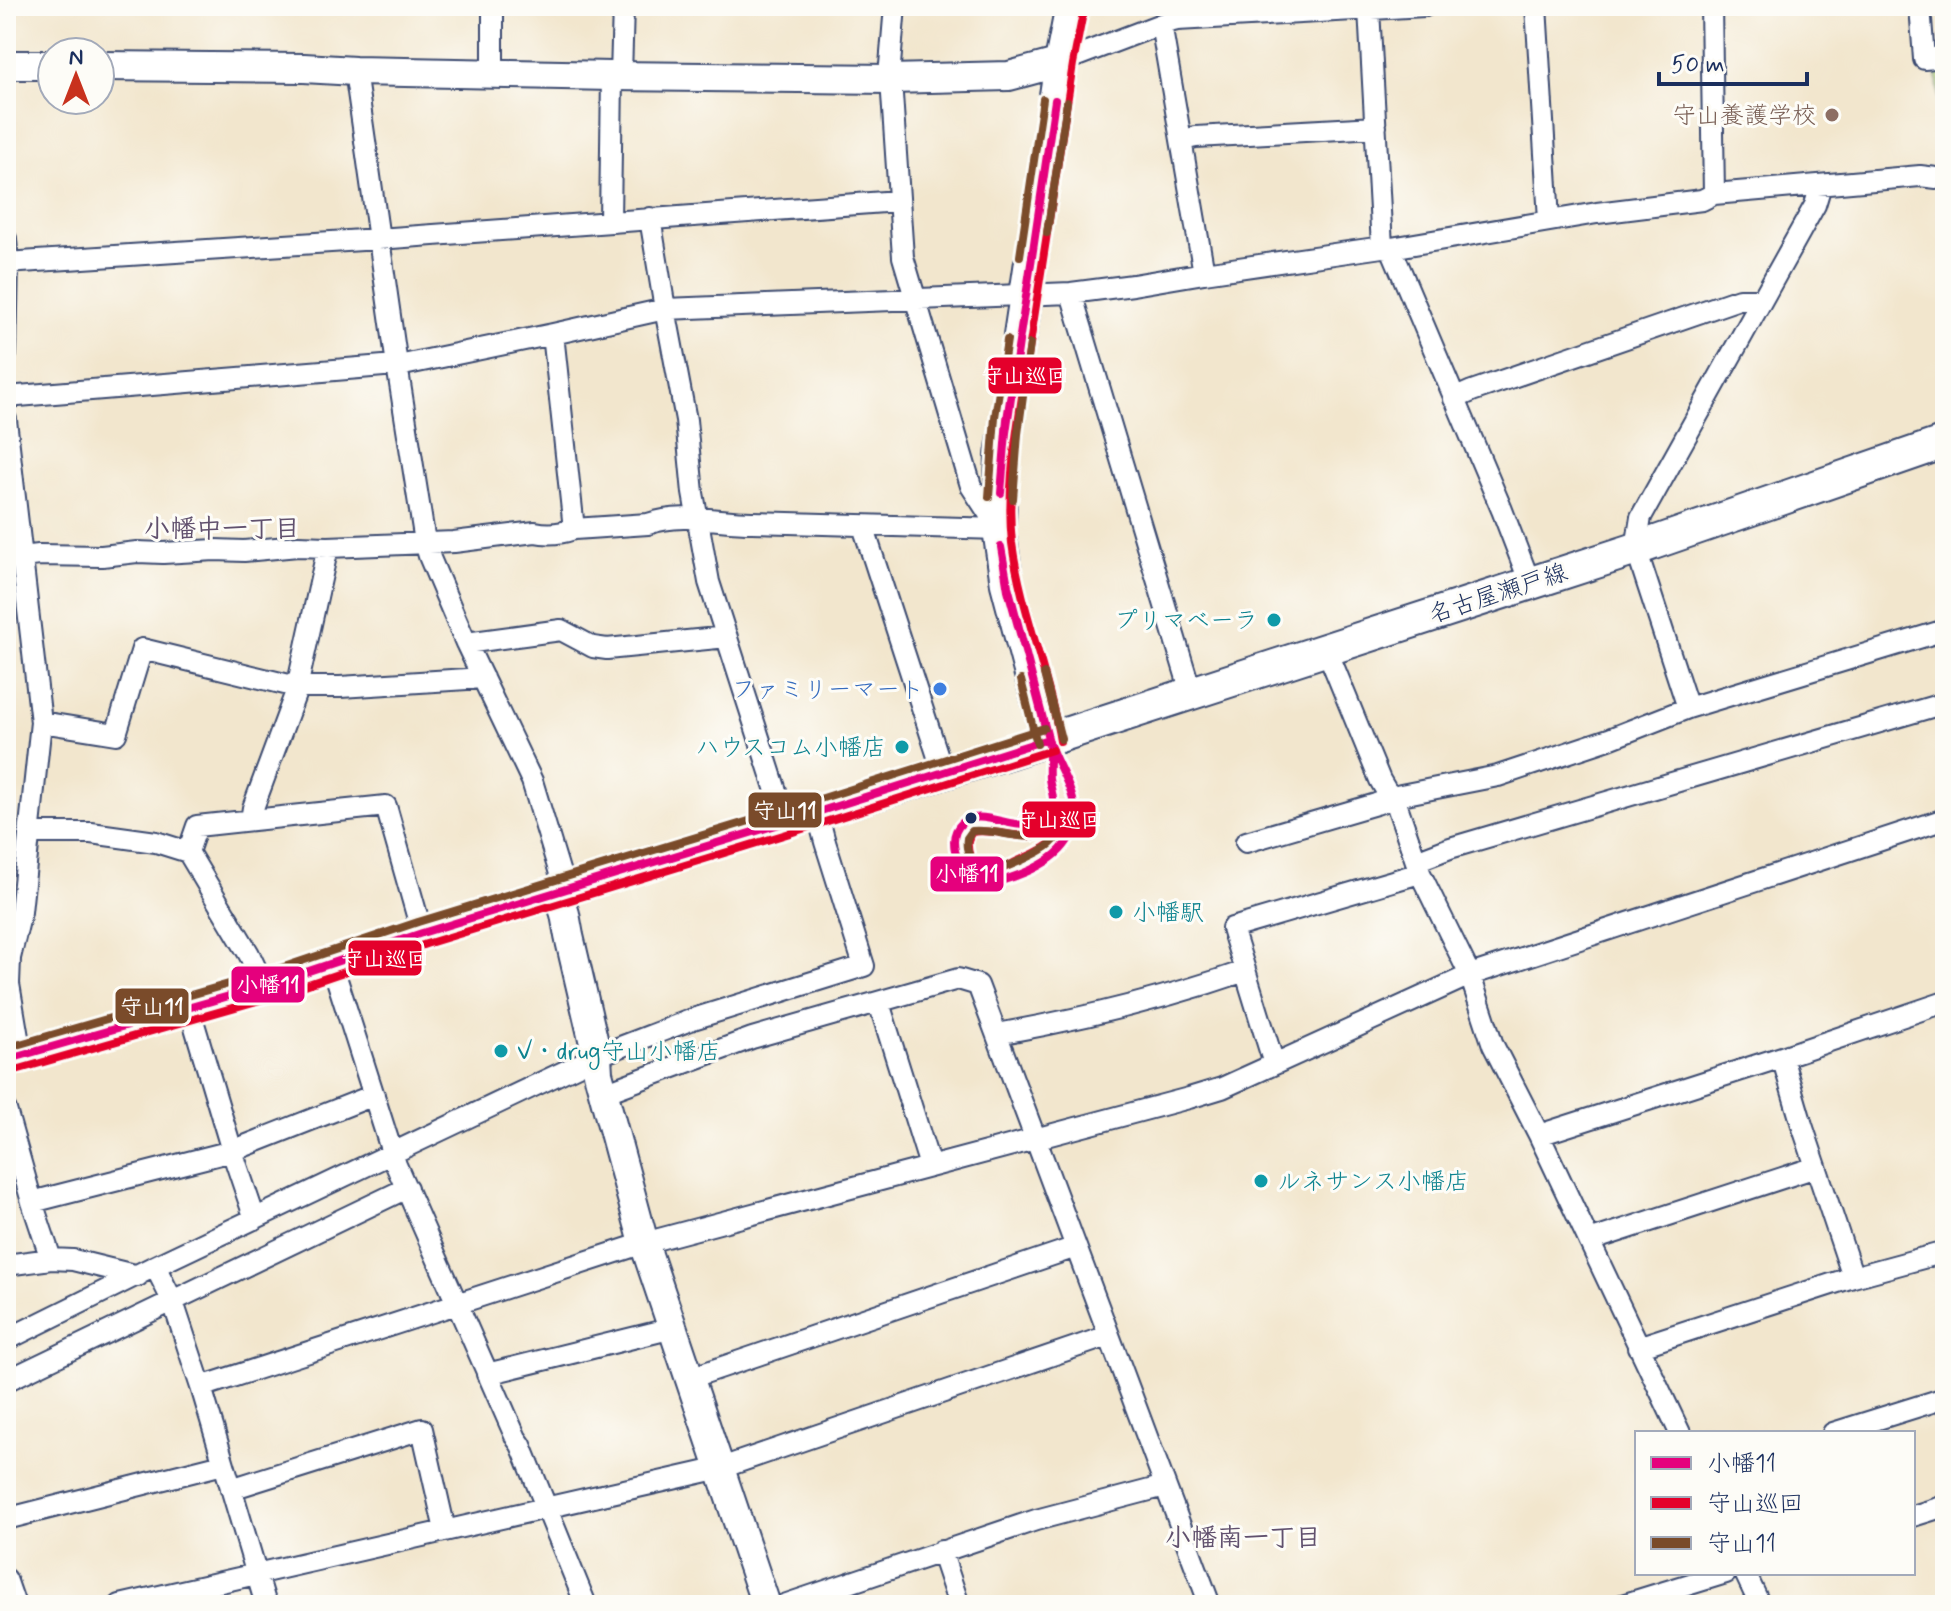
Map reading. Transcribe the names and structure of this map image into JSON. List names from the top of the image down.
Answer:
{
  "streets": {
    "main road": ["名古屋瀬戸線"]
  },
  "districts": ["小幡中一丁目", "小幡南一丁目"],
  "places": [
    "守山養護学校",
    "プリマベーラ",
    "ファミリーマート",
    "ハウスコム小幡店",
    "小幡駅",
    "V・drug守山小幡店",
    "ルネサンス小幡店"
  ],
  "lines": ["transit line 守山巡回", "transit line 守山11", "transit line 小幡11"],
  "legend": ["小幡11", "守山巡回", "守山11"],
  "scale_bar": "50 m",
  "north": "top"
}
